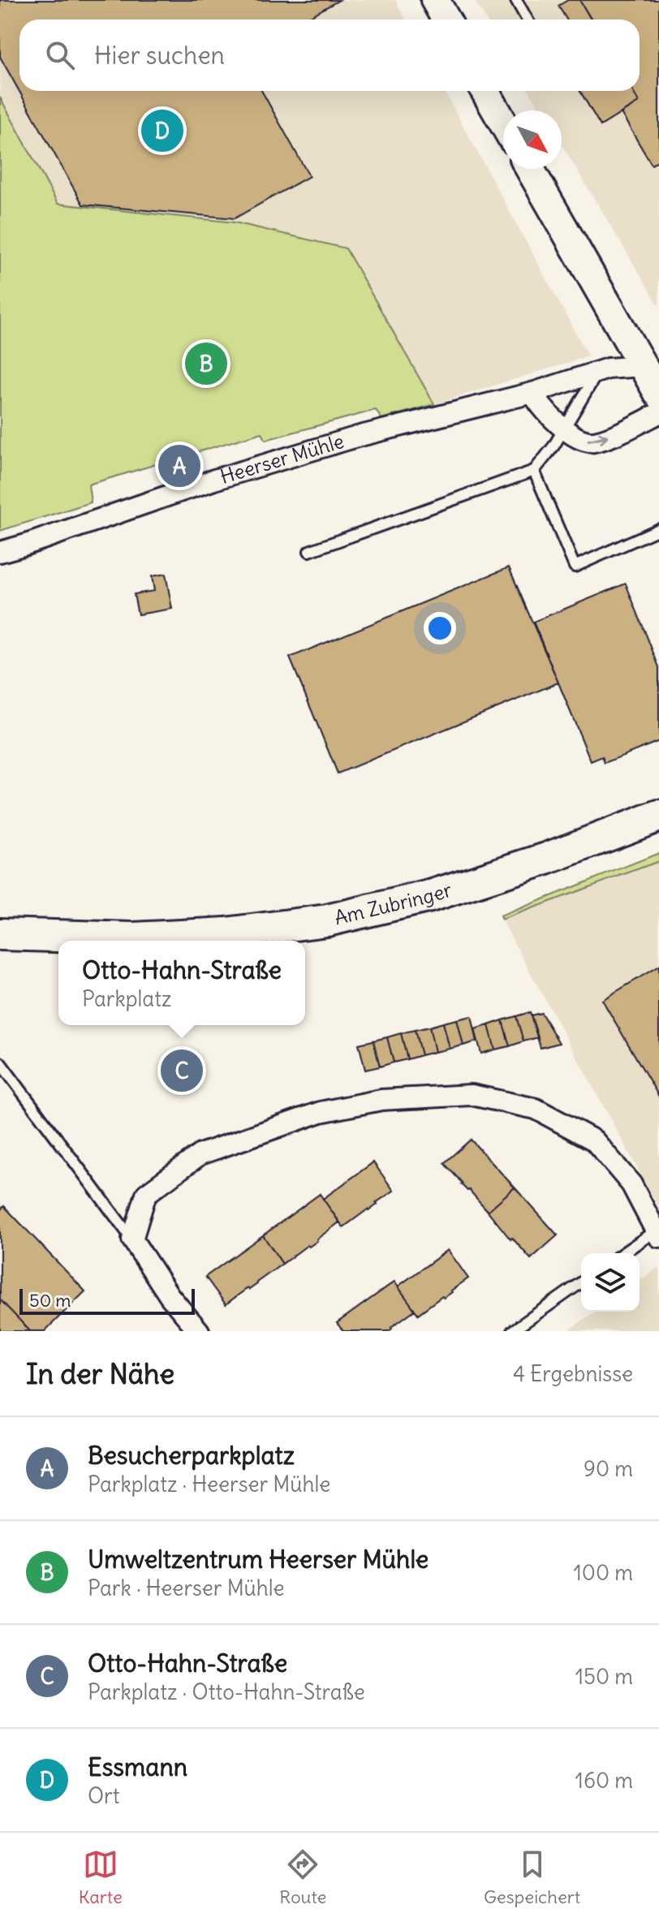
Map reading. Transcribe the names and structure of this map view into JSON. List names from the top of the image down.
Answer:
{
  "streets": {
    "main road": ["Am Zubringer"],
    "street": ["Heerser Mühle"]
  },
  "scale_bar": "50 m",
  "north": "bottom right",
  "page": {
    "search": "Hier suchen",
    "pins": [
      "D",
      "B",
      "A",
      "C"
    ],
    "popup": ["Otto-Hahn-Straße", "Parkplatz"],
    "scale": "50 m",
    "heading": ["In der Nähe", "4 Ergebnisse"],
    "list": [
      {
        "mark": "A",
        "name": "Besucherparkplatz",
        "note": "Parkplatz · Heerser Mühle",
        "value": "90 m"
      },
      {
        "mark": "B",
        "name": "Umweltzentrum Heerser Mühle",
        "note": "Park · Heerser Mühle",
        "value": "100 m"
      },
      {
        "mark": "C",
        "name": "Otto-Hahn-Straße",
        "note": "Parkplatz · Otto-Hahn-Straße",
        "value": "150 m"
      },
      {
        "mark": "D",
        "name": "Essmann",
        "note": "Ort",
        "value": "160 m"
      }
    ],
    "nav": ["Karte", "Route", "Gespeichert"]
  }
}
